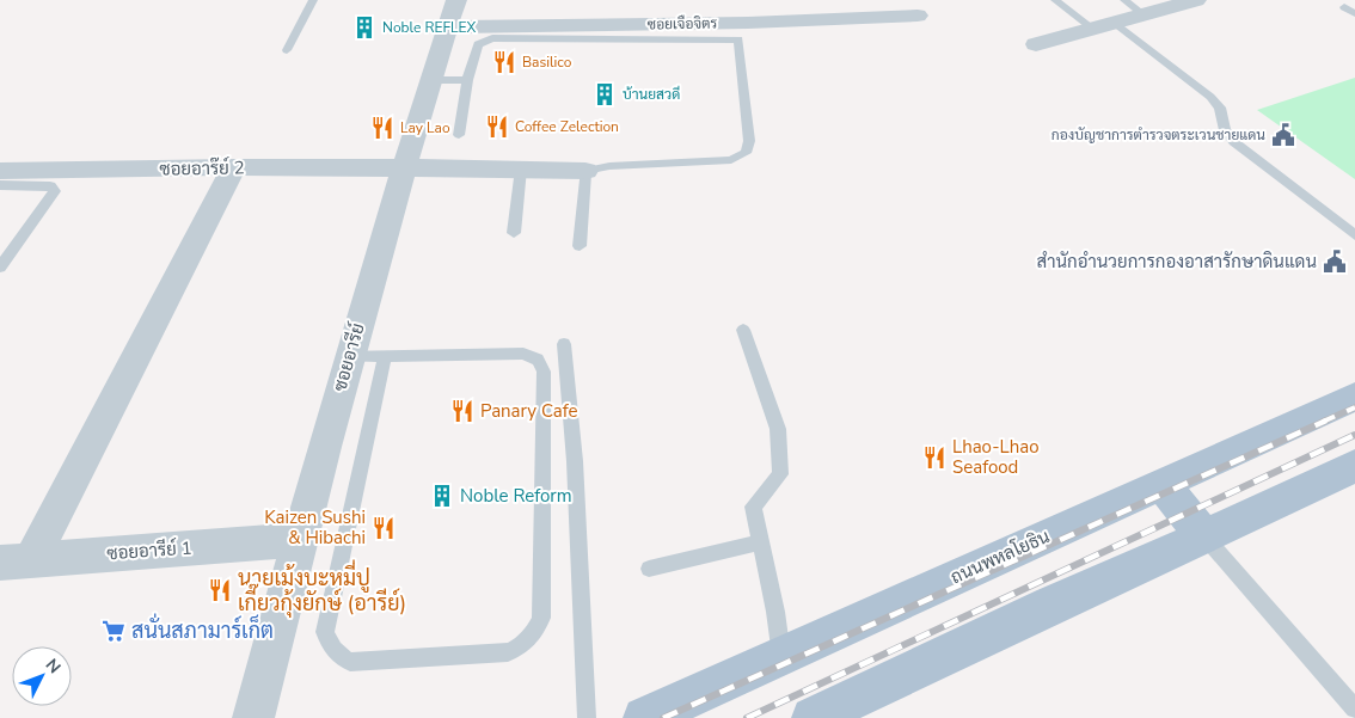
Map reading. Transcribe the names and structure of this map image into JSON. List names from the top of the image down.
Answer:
{
  "streets": {
    "main road": ["ถนนพหลโยธิน"],
    "street": [
      "ซอยเจือจิตร",
      "ซอยอาร๊ย์ 2",
      "ซอยอารีย์",
      "ซอยอารีย์ 1"
    ]
  },
  "crossings": [
    ["ซอยเจือจิตร", "ซอยอารีย์"],
    ["ซอยอาร๊ย์ 2", "ซอยอารีย์"],
    ["ซอยอารีย์", "ซอยอารีย์ 1"]
  ],
  "places": {
    "building": ["Noble REFLEX", "บ้านยสวดี", "Noble Reform"],
    "restaurant": [
      "Basilico",
      "Coffee Zelection",
      "Lay Lao",
      "Panary Cafe",
      "Lhao-Lhao Seafood",
      "Kaizen Sushi & Hibachi",
      "นายเม้งบะหมี่ปู เกี๊ยวกุ้งยักษ์ (อารีย์)"
    ],
    "public building": ["กองบัญชาการตำรวจตระเวนชายแดน", "สำนักอำนวยการกองอาสารักษาดินแดน"],
    "supermarket": ["สนั่นสภามาร์เก็ต"]
  },
  "north": "top right"
}
